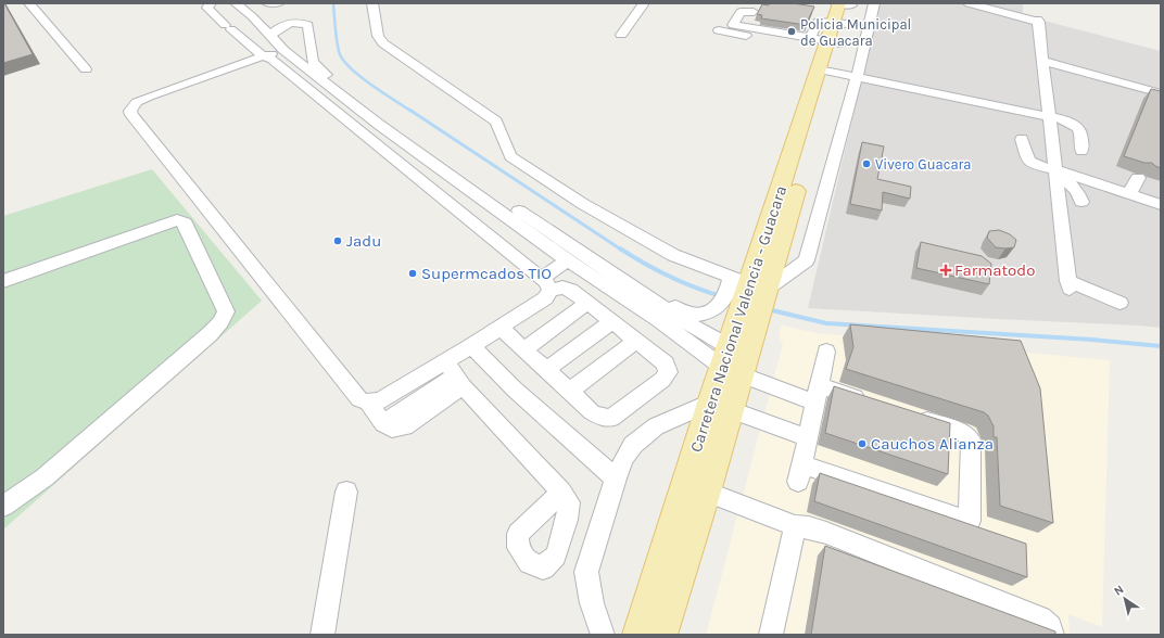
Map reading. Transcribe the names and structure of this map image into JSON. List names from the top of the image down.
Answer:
{
  "streets": {
    "main road": ["Carretera Nacional Valencia - Guacara"]
  },
  "places": {
    "other": [
      "Policia Municipal de Guacara",
      "Vivero Guacara",
      "Jadu",
      "Supermcados TIO",
      "Cauchos Alianza"
    ],
    "health": ["Farmatodo"]
  },
  "north": "top left"
}
